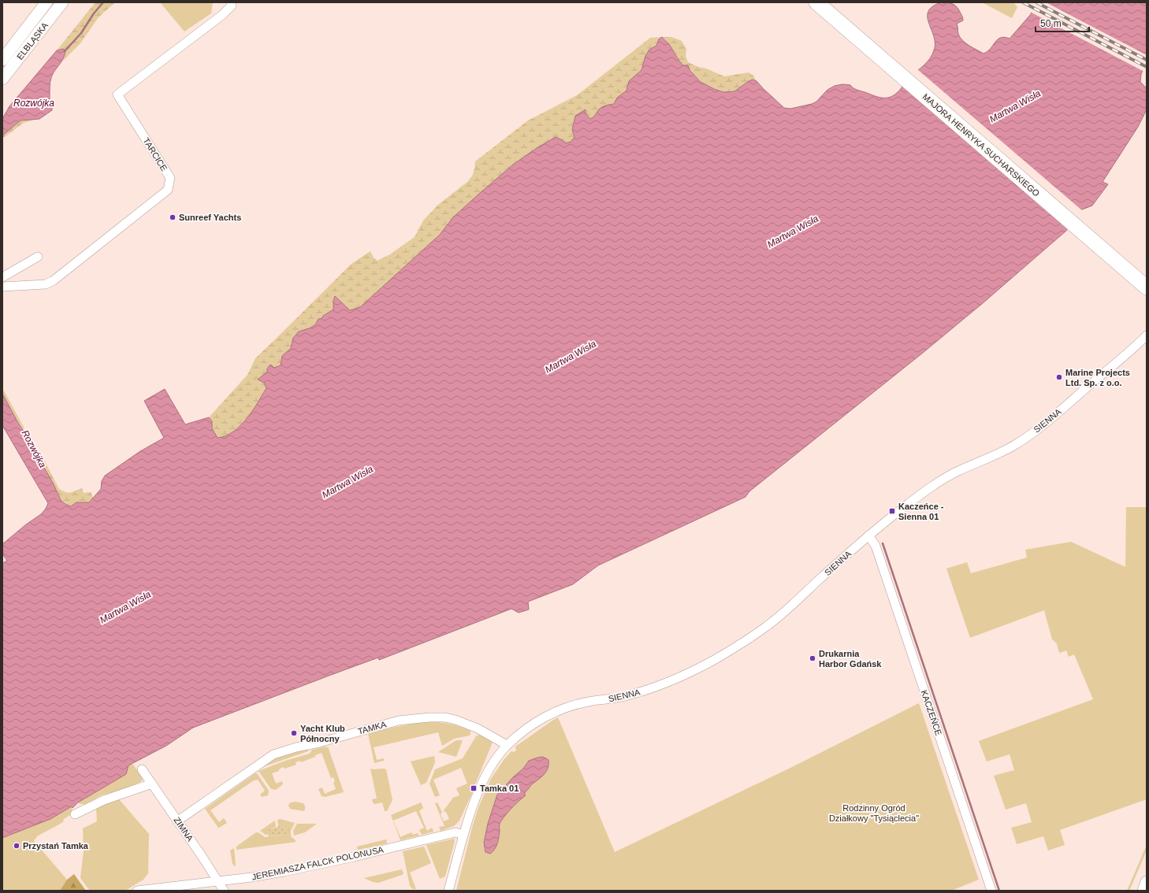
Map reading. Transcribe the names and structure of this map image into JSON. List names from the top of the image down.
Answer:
{
  "streets": {
    "highway": ["MAJORA HENRYKA SUCHARSKIEGO"],
    "main road": ["ELBLĄSKA"],
    "street": [
      "TARCICE",
      "SIENNA",
      "KACZEŃCE",
      "TAMKA",
      "ZIMNA",
      "JEREMIASZA FALCK POLONUSA"
    ]
  },
  "crossings": [
    ["SIENNA", "KACZEŃCE"],
    ["SIENNA", "TAMKA"],
    ["SIENNA", "JEREMIASZA FALCK POLONUSA"],
    ["TAMKA", "ZIMNA"],
    ["ZIMNA", "JEREMIASZA FALCK POLONUSA"]
  ],
  "water": ["Rozwójka", "Martwa Wisła"],
  "parks": ["Rodzinny Ogród Działkowy \"Tysiąclecia\""],
  "places": {
    "other": [
      "Sunreef Yachts",
      "Marine Projects Ltd. Sp. z o.o.",
      "Drukarnia Harbor Gdańsk",
      "Yacht Klub Północny",
      "Przystań Tamka"
    ],
    "transit": ["Kaczeńce - Sienna 01", "Tamka 01"]
  },
  "scale_bar": "50 m"
}
